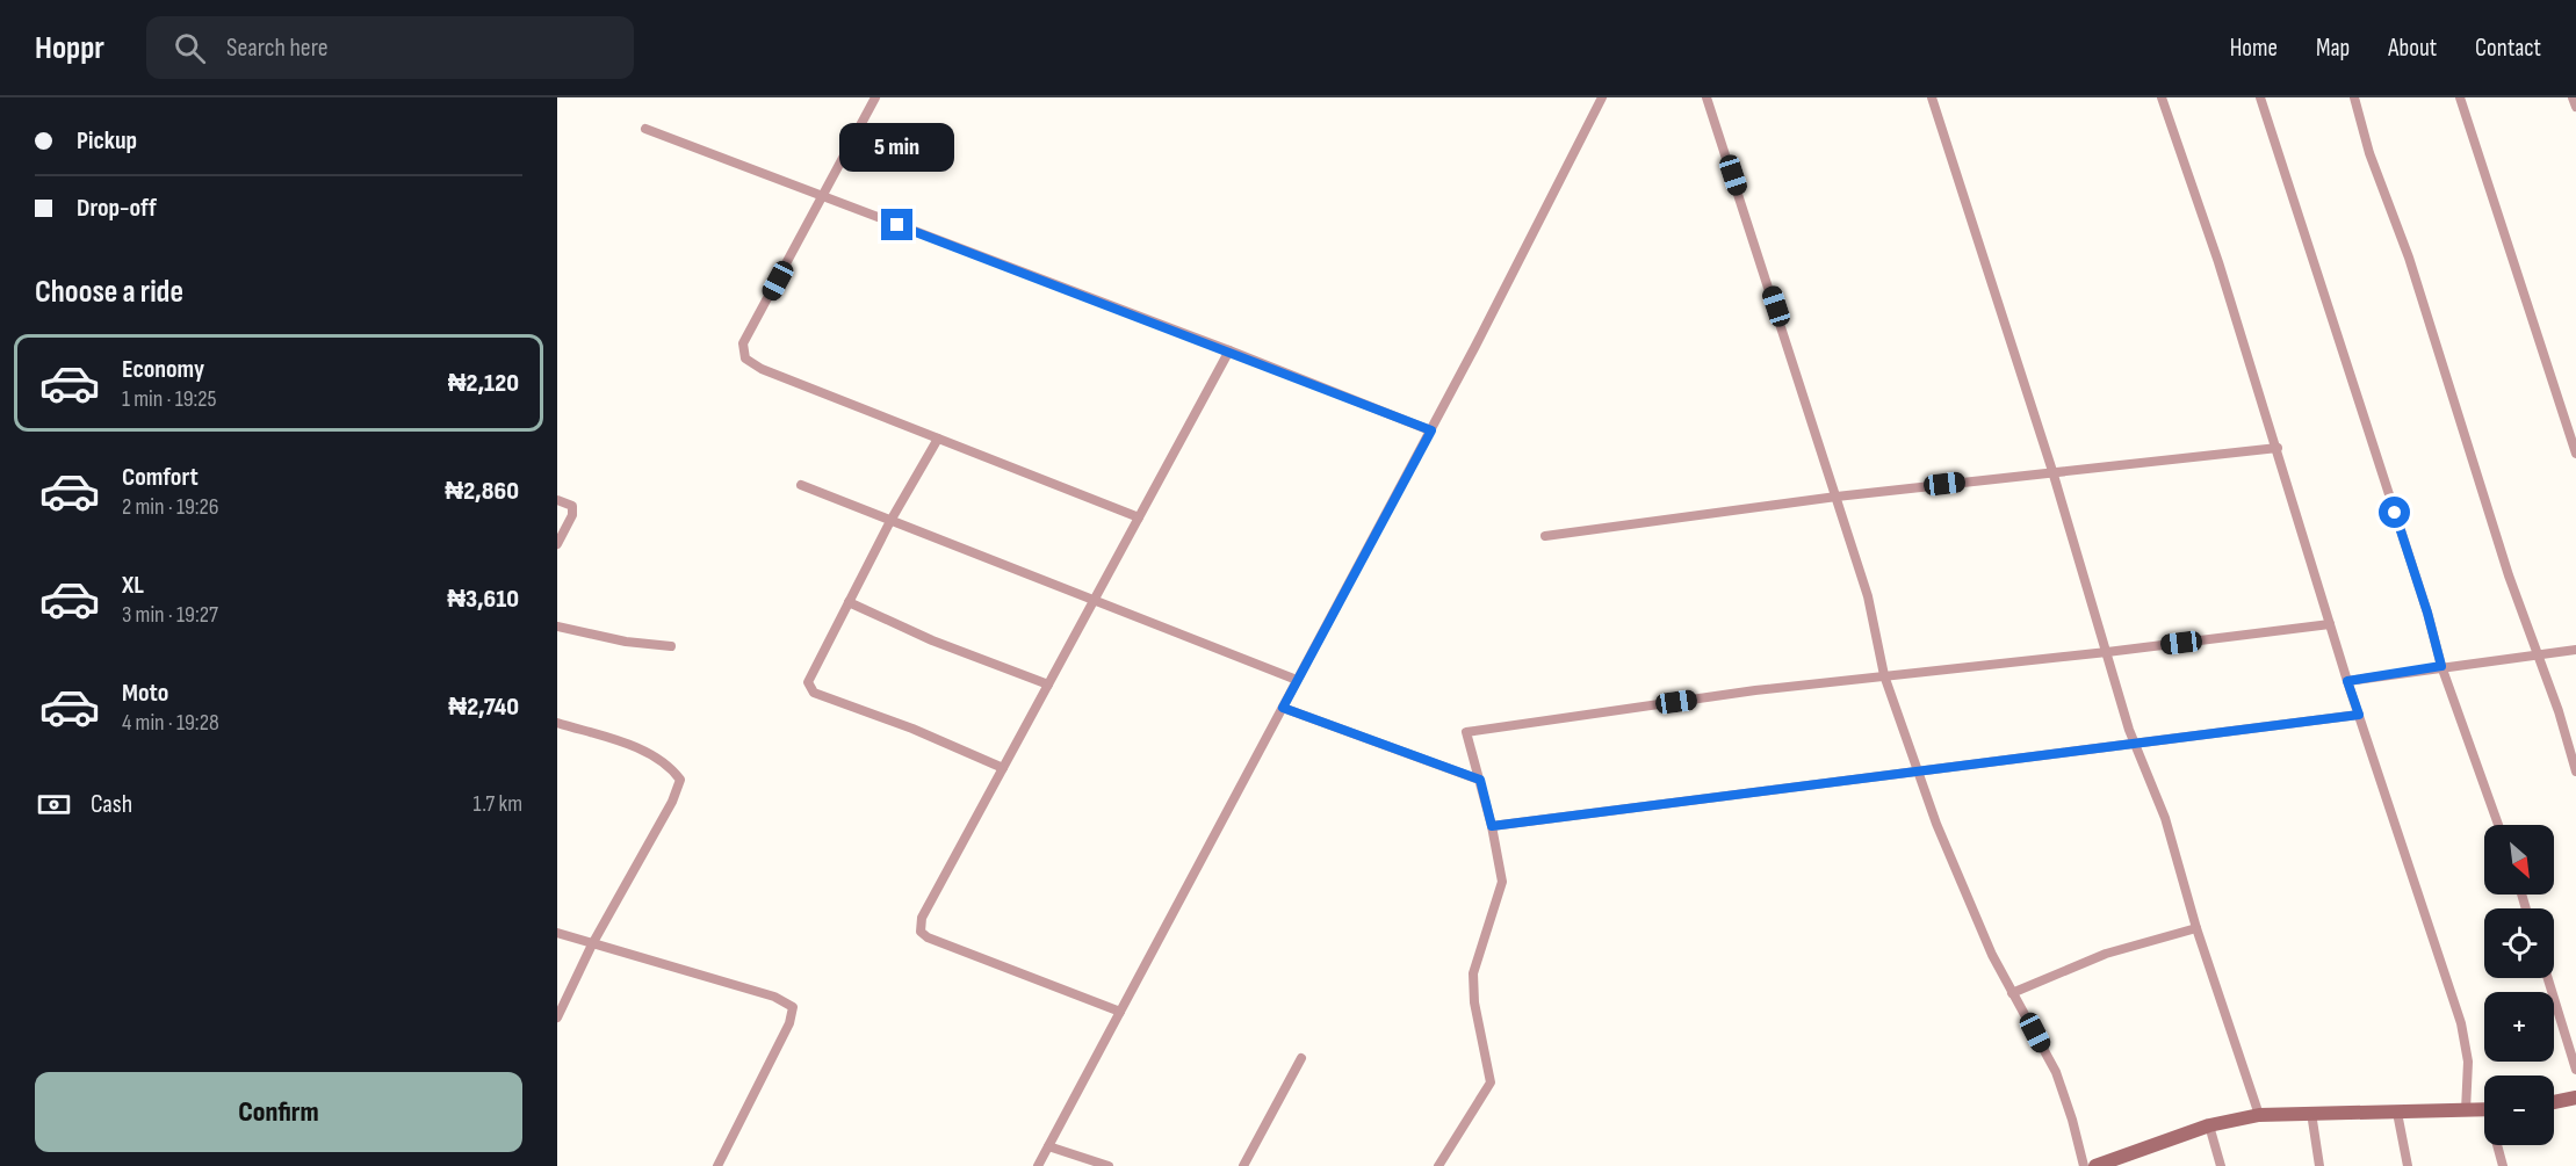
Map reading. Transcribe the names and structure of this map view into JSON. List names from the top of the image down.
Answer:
{
  "north": "bottom right",
  "page": {
    "header": "Hoppr",
    "search": "Search here",
    "nav": [
      "Home",
      "Map",
      "About",
      "Contact"
    ],
    "banner": ["Pickup", "Drop-off"],
    "bubble": "5 min",
    "heading": "Choose a ride",
    "list": [
      {
        "name": "Economy",
        "note": "1 min · 19:25",
        "value": "₦2,120"
      },
      {
        "name": "Comfort",
        "note": "2 min · 19:26",
        "value": "₦2,860"
      },
      {
        "name": "XL",
        "note": "3 min · 19:27",
        "value": "₦3,610"
      },
      {
        "name": "Moto",
        "note": "4 min · 19:28",
        "value": "₦2,740"
      }
    ],
    "pay": ["Cash", "1.7 km"],
    "map_buttons": ["+", "−"],
    "buttons": "Confirm"
  }
}
